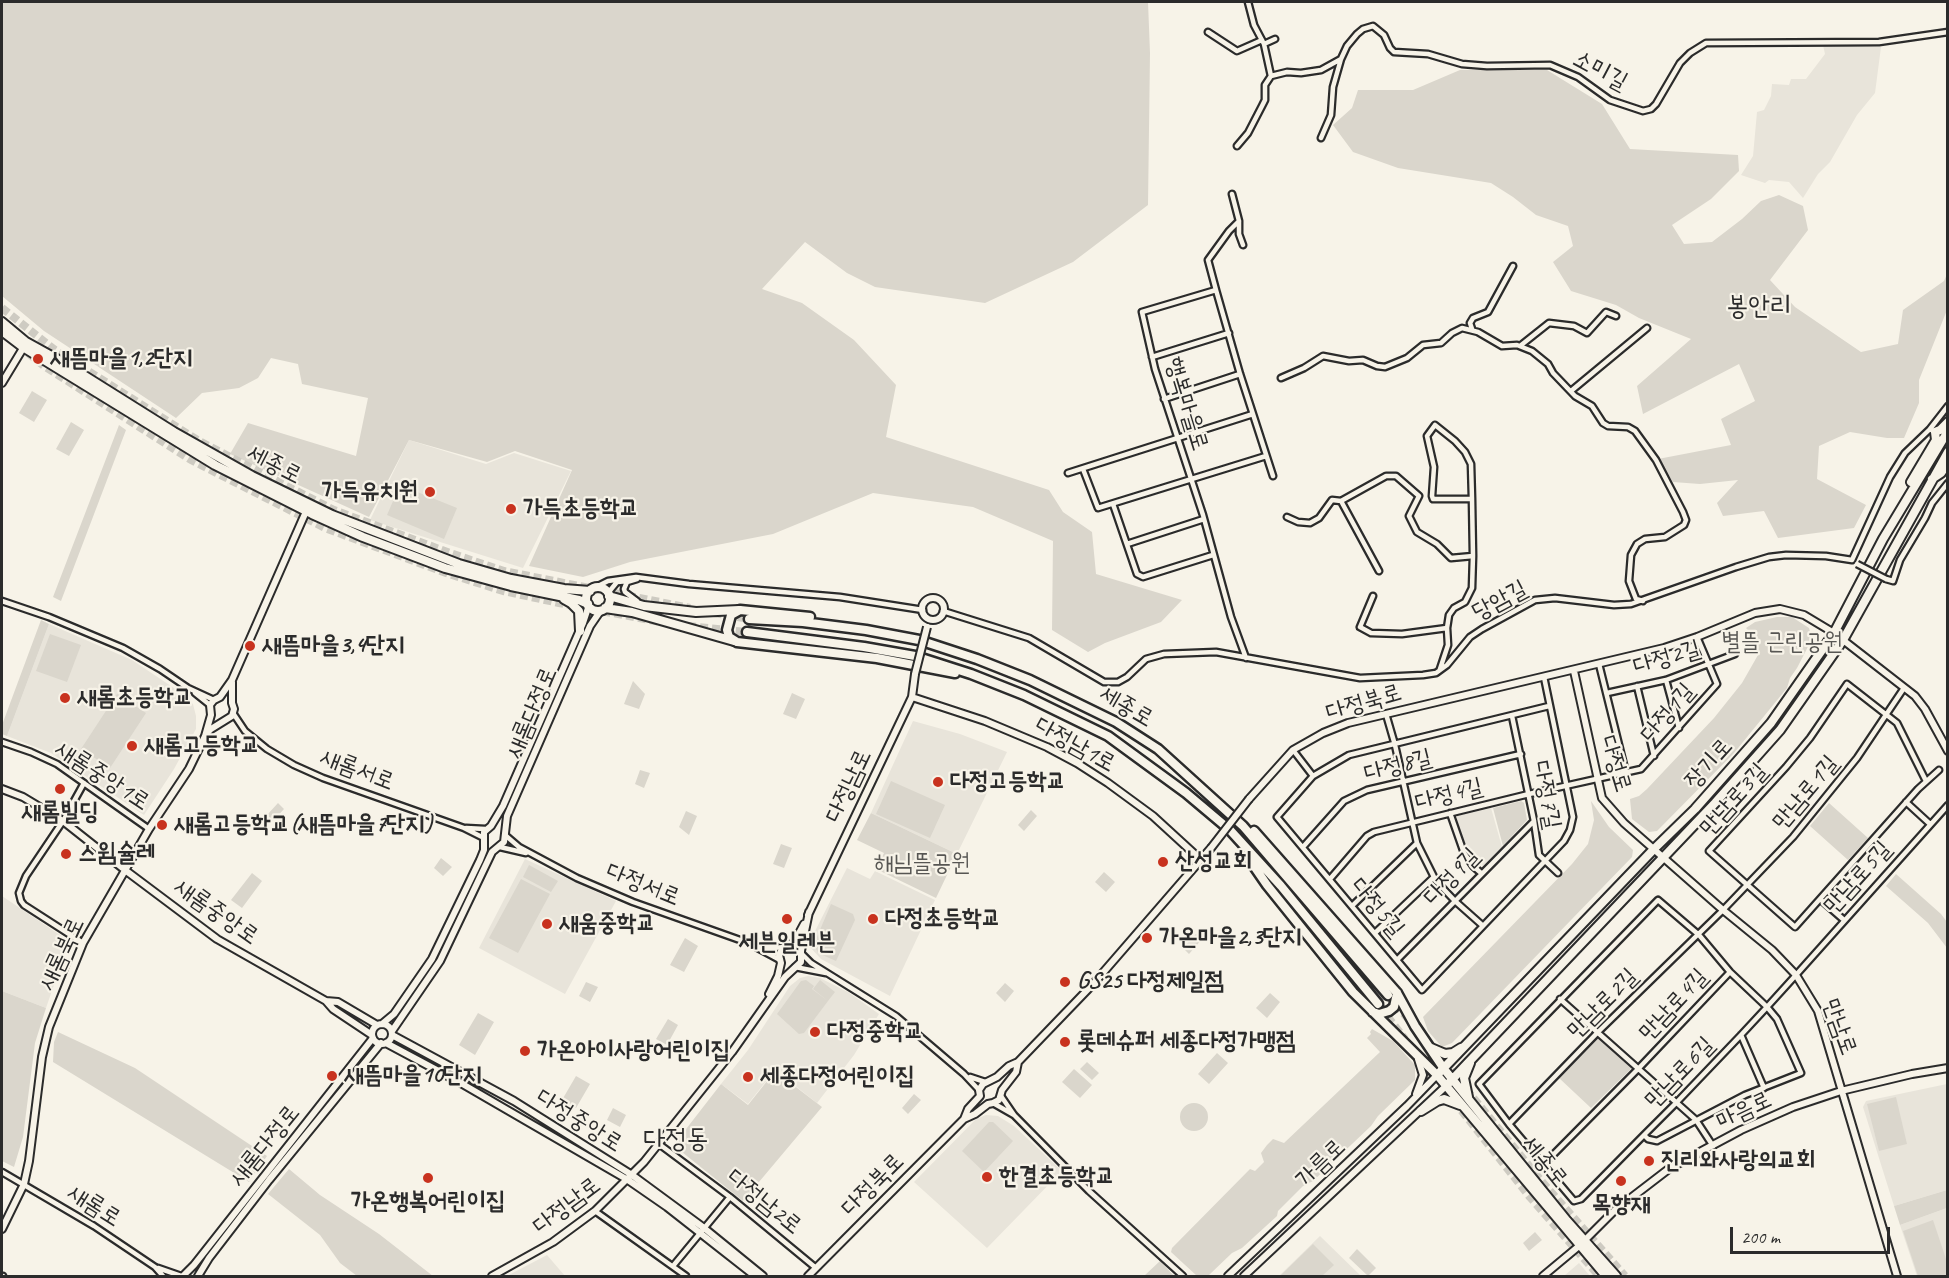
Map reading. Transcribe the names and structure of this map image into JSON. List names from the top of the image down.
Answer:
{
  "streets": {
    "highway": ["세종로"],
    "main road": ["장기로"],
    "street": [
      "소미길",
      "행복마을로",
      "당암길",
      "다정2길",
      "다정북로",
      "새롬다정로",
      "다정1길",
      "다정남1로",
      "다정로",
      "다정8길",
      "새롬서로",
      "새롬중앙1로",
      "다정남로",
      "만남로1길",
      "다정4길",
      "다정7길",
      "만남로3길",
      "다정9길",
      "만남로5길",
      "다정서로",
      "다정5길",
      "새롬중앙로",
      "새롬북로",
      "만남로2길",
      "만남로4길",
      "만남로",
      "만남로6길",
      "마음로",
      "다정중앙로",
      "가름로",
      "다정남2로",
      "새롬로"
    ]
  },
  "crossings": [
    ["세종로", "새롬다정로"],
    ["세종로", "장기로"],
    ["세종로", "마음로"],
    ["세종로", "가름로"],
    ["다정2길", "다정1길"],
    ["다정북로", "다정1길"],
    ["다정북로", "다정남1로"],
    ["다정북로", "다정로"],
    ["다정북로", "장기로"],
    ["다정북로", "만남로1길"],
    ["다정북로", "다정5길"],
    ["다정북로", "다정남2로"],
    ["새롬다정로", "새롬서로"],
    ["새롬다정로", "새롬중앙로"],
    ["새롬다정로", "다정중앙로"],
    ["다정1길", "다정로"],
    ["다정1길", "다정4길"],
    ["다정남1로", "다정남로"],
    ["다정로", "장기로"],
    ["다정로", "다정4길"],
    ["다정로", "만남로"],
    ["장기로", "만남로"],
    ["장기로", "가름로"],
    ["다정8길", "다정7길"],
    ["다정8길", "다정5길"],
    ["새롬서로", "새롬북로"],
    ["새롬중앙1로", "새롬북로"],
    ["다정남로", "다정중앙로"],
    ["다정남로", "다정남2로"],
    ["만남로1길", "만남로3길"],
    ["만남로1길", "만남로2길"],
    ["만남로1길", "만남로"],
    ["다정4길", "다정7길"],
    ["다정4길", "다정5길"],
    ["다정7길", "다정9길"],
    ["다정7길", "다정5길"],
    ["다정9길", "다정5길"],
    ["만남로5길", "만남로"],
    ["만남로5길", "만남로6길"],
    ["새롬중앙로", "새롬북로"],
    ["새롬중앙로", "다정중앙로"],
    ["새롬북로", "새롬로"],
    ["만남로2길", "만남로4길"],
    ["만남로2길", "만남로"],
    ["만남로2길", "만남로6길"],
    ["만남로4길", "만남로6길"],
    ["만남로", "만남로6길"],
    ["만남로", "마음로"]
  ],
  "districts": ["봉안리", "다정동"],
  "parks": ["별뜰 근린공원", "해님뜰공원"],
  "places": [
    "새뜸마을1,2단지",
    "가득유치원",
    "가득초등학교",
    "새뜸마을3,4단지",
    "새롬초등학교",
    "새롬고등학교",
    "다정고등학교",
    "새롬빌딩",
    "새롬고등학교(새뜸마을7단지)",
    "스윔슐레",
    "산성교회",
    "세븐일레븐",
    "다정초등학교",
    "새움중학교",
    "가온마을2,3단지",
    "GS25 다정제일점",
    "다정중학교",
    "롯데슈퍼 세종다정가맹점",
    "가온아이사랑어린이집",
    "새뜸마을10단지",
    "세종다정어린이집",
    "진리와사랑의교회",
    "한결초등학교",
    "가온행복어린이집",
    "목향재"
  ],
  "scale_bar": "200 m"
}
